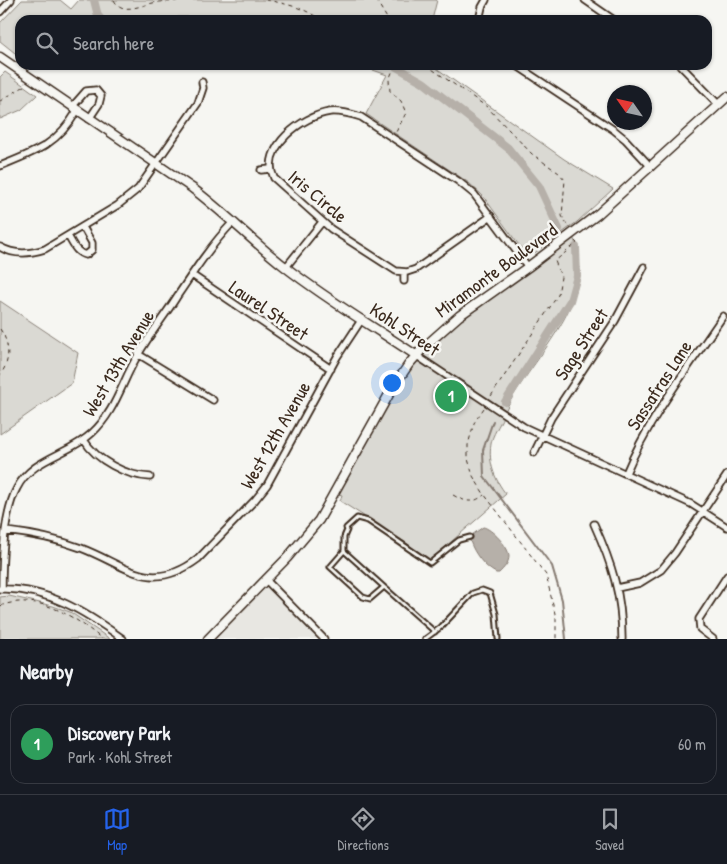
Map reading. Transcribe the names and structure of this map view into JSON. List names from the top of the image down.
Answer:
{
  "streets": {
    "street": [
      "Iris Circle",
      "Miramonte Boulevard",
      "Laurel Street",
      "Kohl Street",
      "Sage Street",
      "West 13th Avenue",
      "Sassafras Lane",
      "West 12th Avenue"
    ]
  },
  "crossings": [
    ["Iris Circle", "Miramonte Boulevard"],
    ["Miramonte Boulevard", "Kohl Street"],
    ["Laurel Street", "West 13th Avenue"],
    ["Laurel Street", "West 12th Avenue"],
    ["Kohl Street", "Sage Street"],
    ["Kohl Street", "West 13th Avenue"],
    ["Kohl Street", "Sassafras Lane"],
    ["Kohl Street", "West 12th Avenue"],
    ["West 13th Avenue", "West 12th Avenue"]
  ],
  "north": "top left",
  "page": {
    "search": "Search here",
    "pins": "1",
    "heading": "Nearby",
    "list": [
      {
        "mark": "1",
        "name": "Discovery Park",
        "note": "Park · Kohl Street",
        "value": "60 m"
      }
    ],
    "nav": ["Map", "Directions", "Saved"]
  }
}
